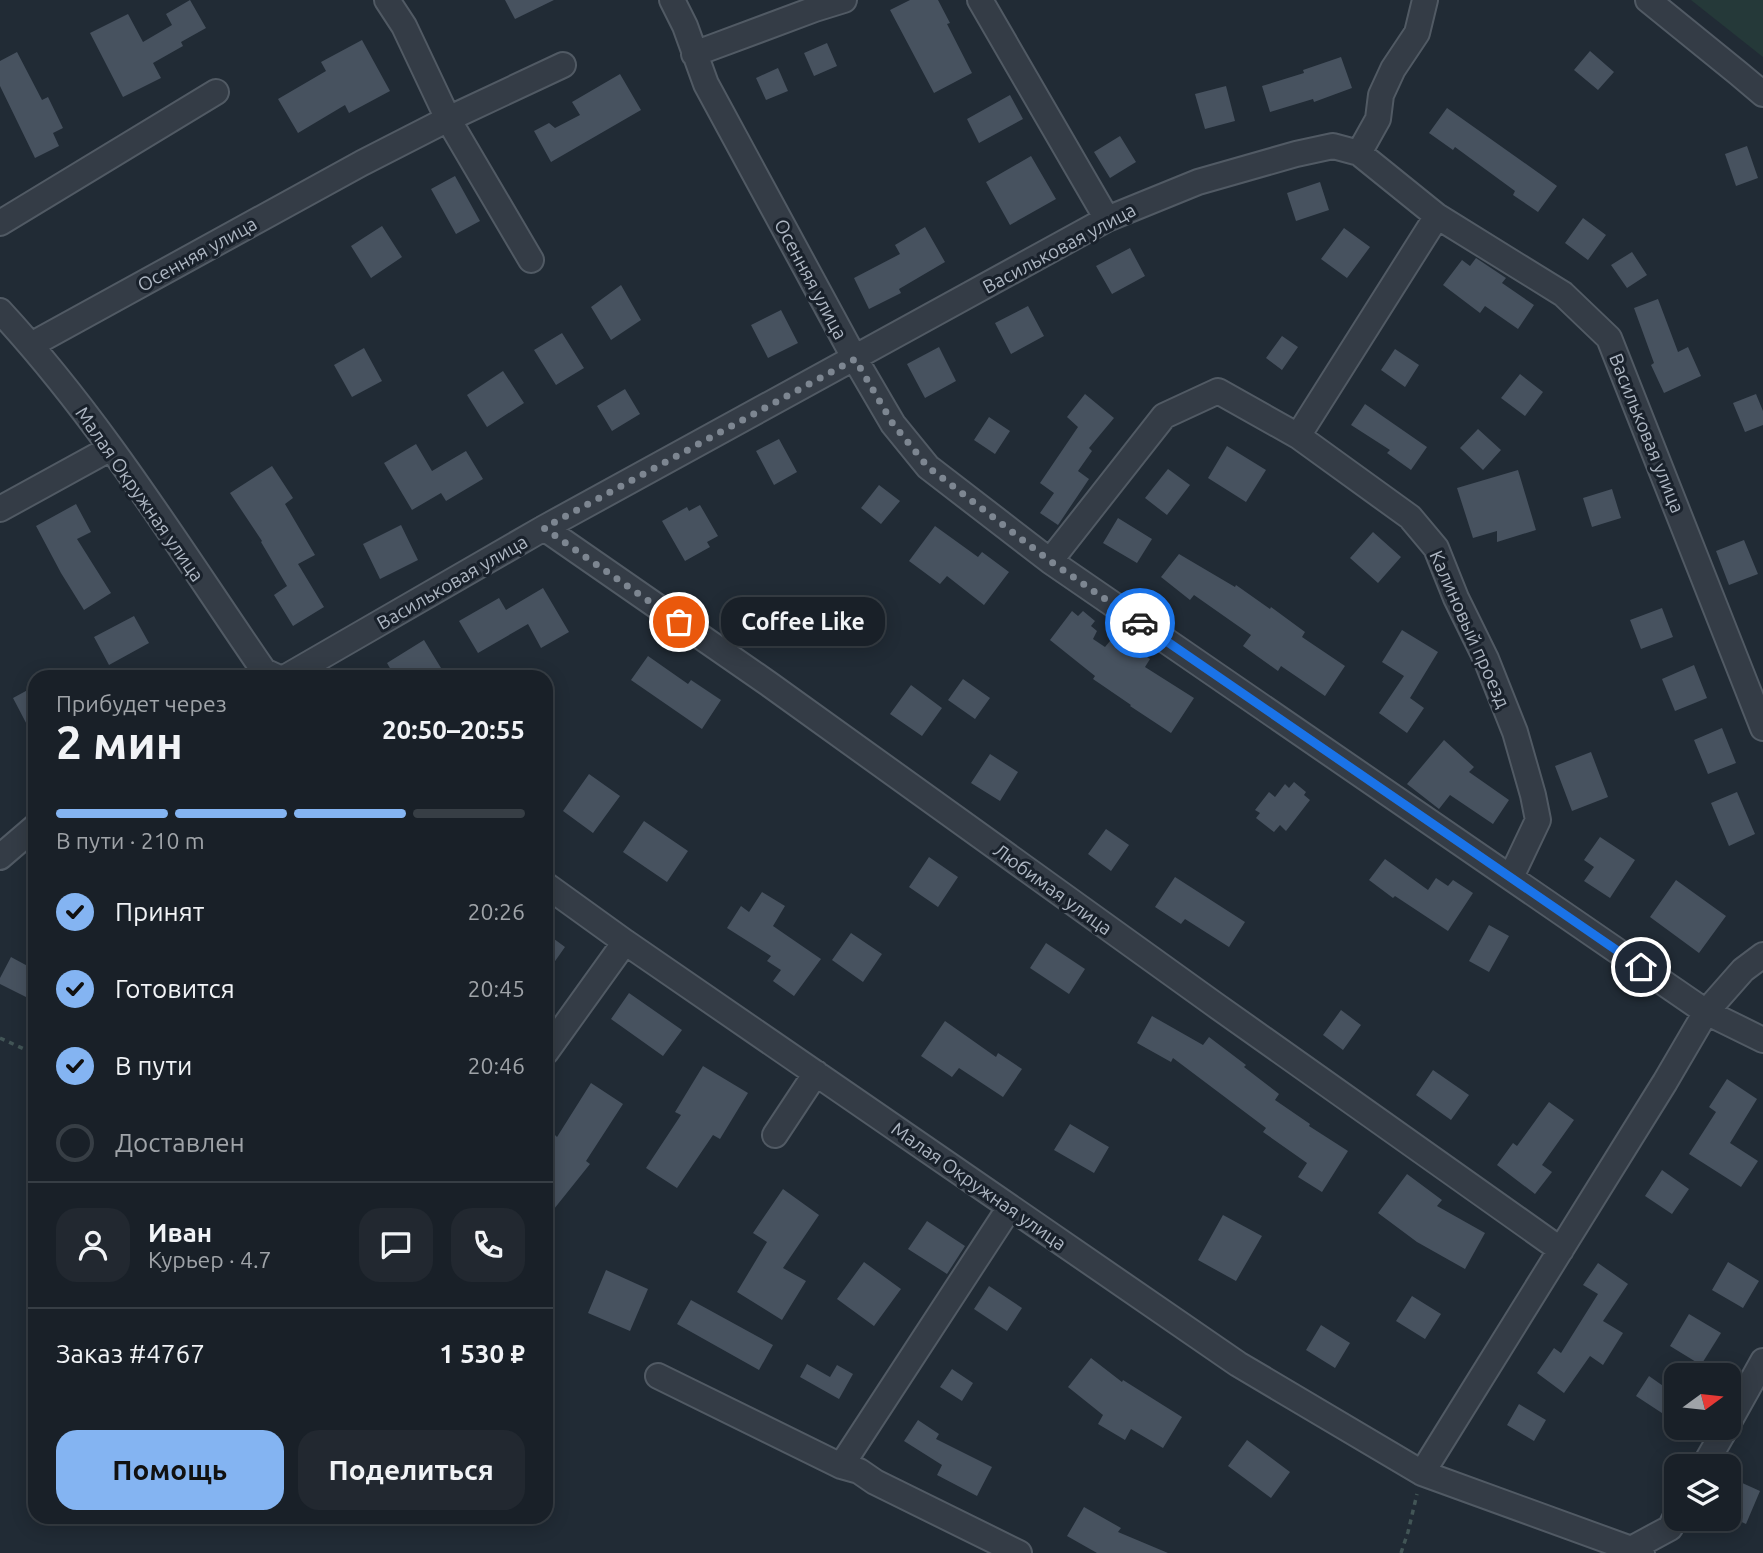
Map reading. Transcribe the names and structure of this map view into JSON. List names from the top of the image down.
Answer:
{
  "streets": {
    "street": [
      "Васильковая улица",
      "Осенняя улица",
      "Малая Окружная улица",
      "Калиновый проезд",
      "Любимая улица"
    ]
  },
  "crossings": [
    ["Васильковая улица", "Осенняя улица"],
    ["Васильковая улица", "Любимая улица"],
    ["Осенняя улица", "Малая Окружная улица"],
    ["Осенняя улица", "Калиновый проезд"]
  ],
  "places": ["Coffee Like"],
  "north": "right",
  "page": {
    "bubble": "Coffee Like",
    "heading": ["2 мин", "Прибудет через", "20:50–20:55"],
    "panel": [
      "Иван",
      "Курьер · 4.7",
      "Заказ #4767",
      "1 530 ₽"
    ],
    "bar": "В пути · 210 m",
    "list": [
      ["Принят", "20:26"],
      ["Готовится", "20:45"],
      ["В пути", "20:46"],
      "Доставлен"
    ],
    "buttons": ["Помощь", "Поделиться"]
  }
}
